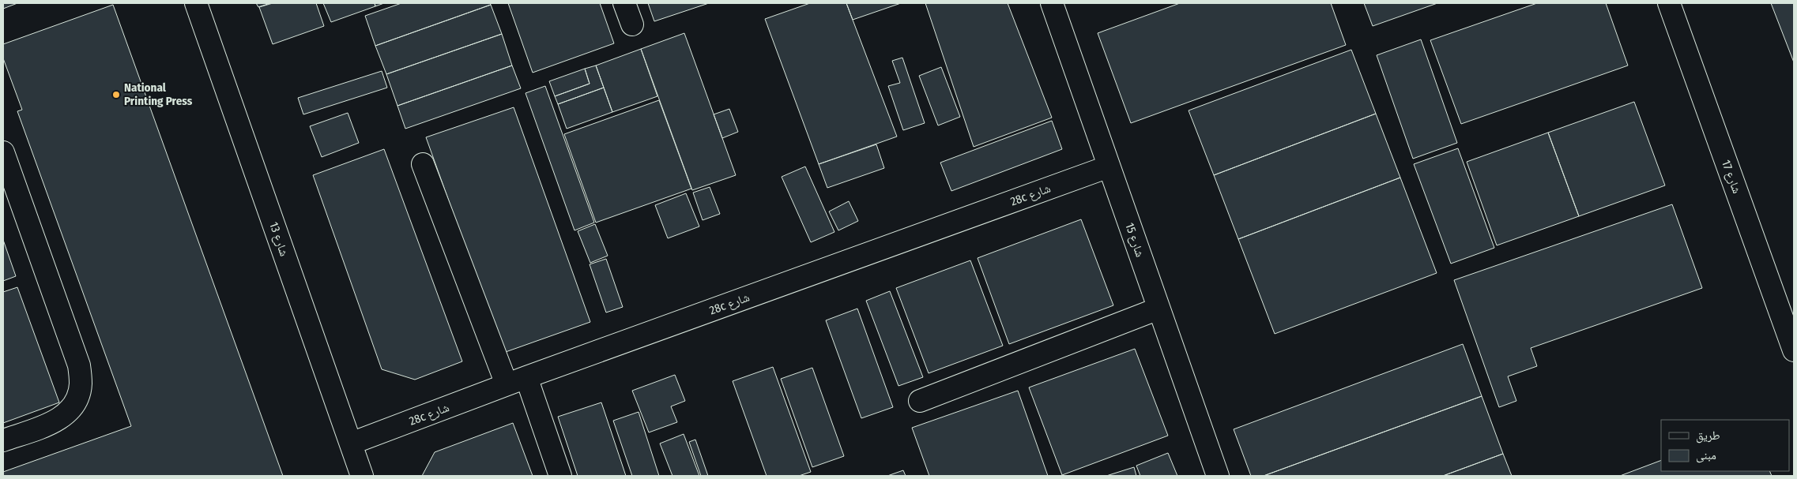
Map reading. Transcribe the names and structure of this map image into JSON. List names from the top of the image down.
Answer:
{
  "streets": {
    "street": [
      "شارع 17",
      "28c شارع",
      "شارع 13",
      "شارع 15"
    ]
  },
  "crossings": [
    ["28c شارع", "شارع 13"],
    ["28c شارع", "شارع 15"]
  ],
  "places": ["National Printing Press"],
  "legend": ["طريق", "مبنى"]
}
